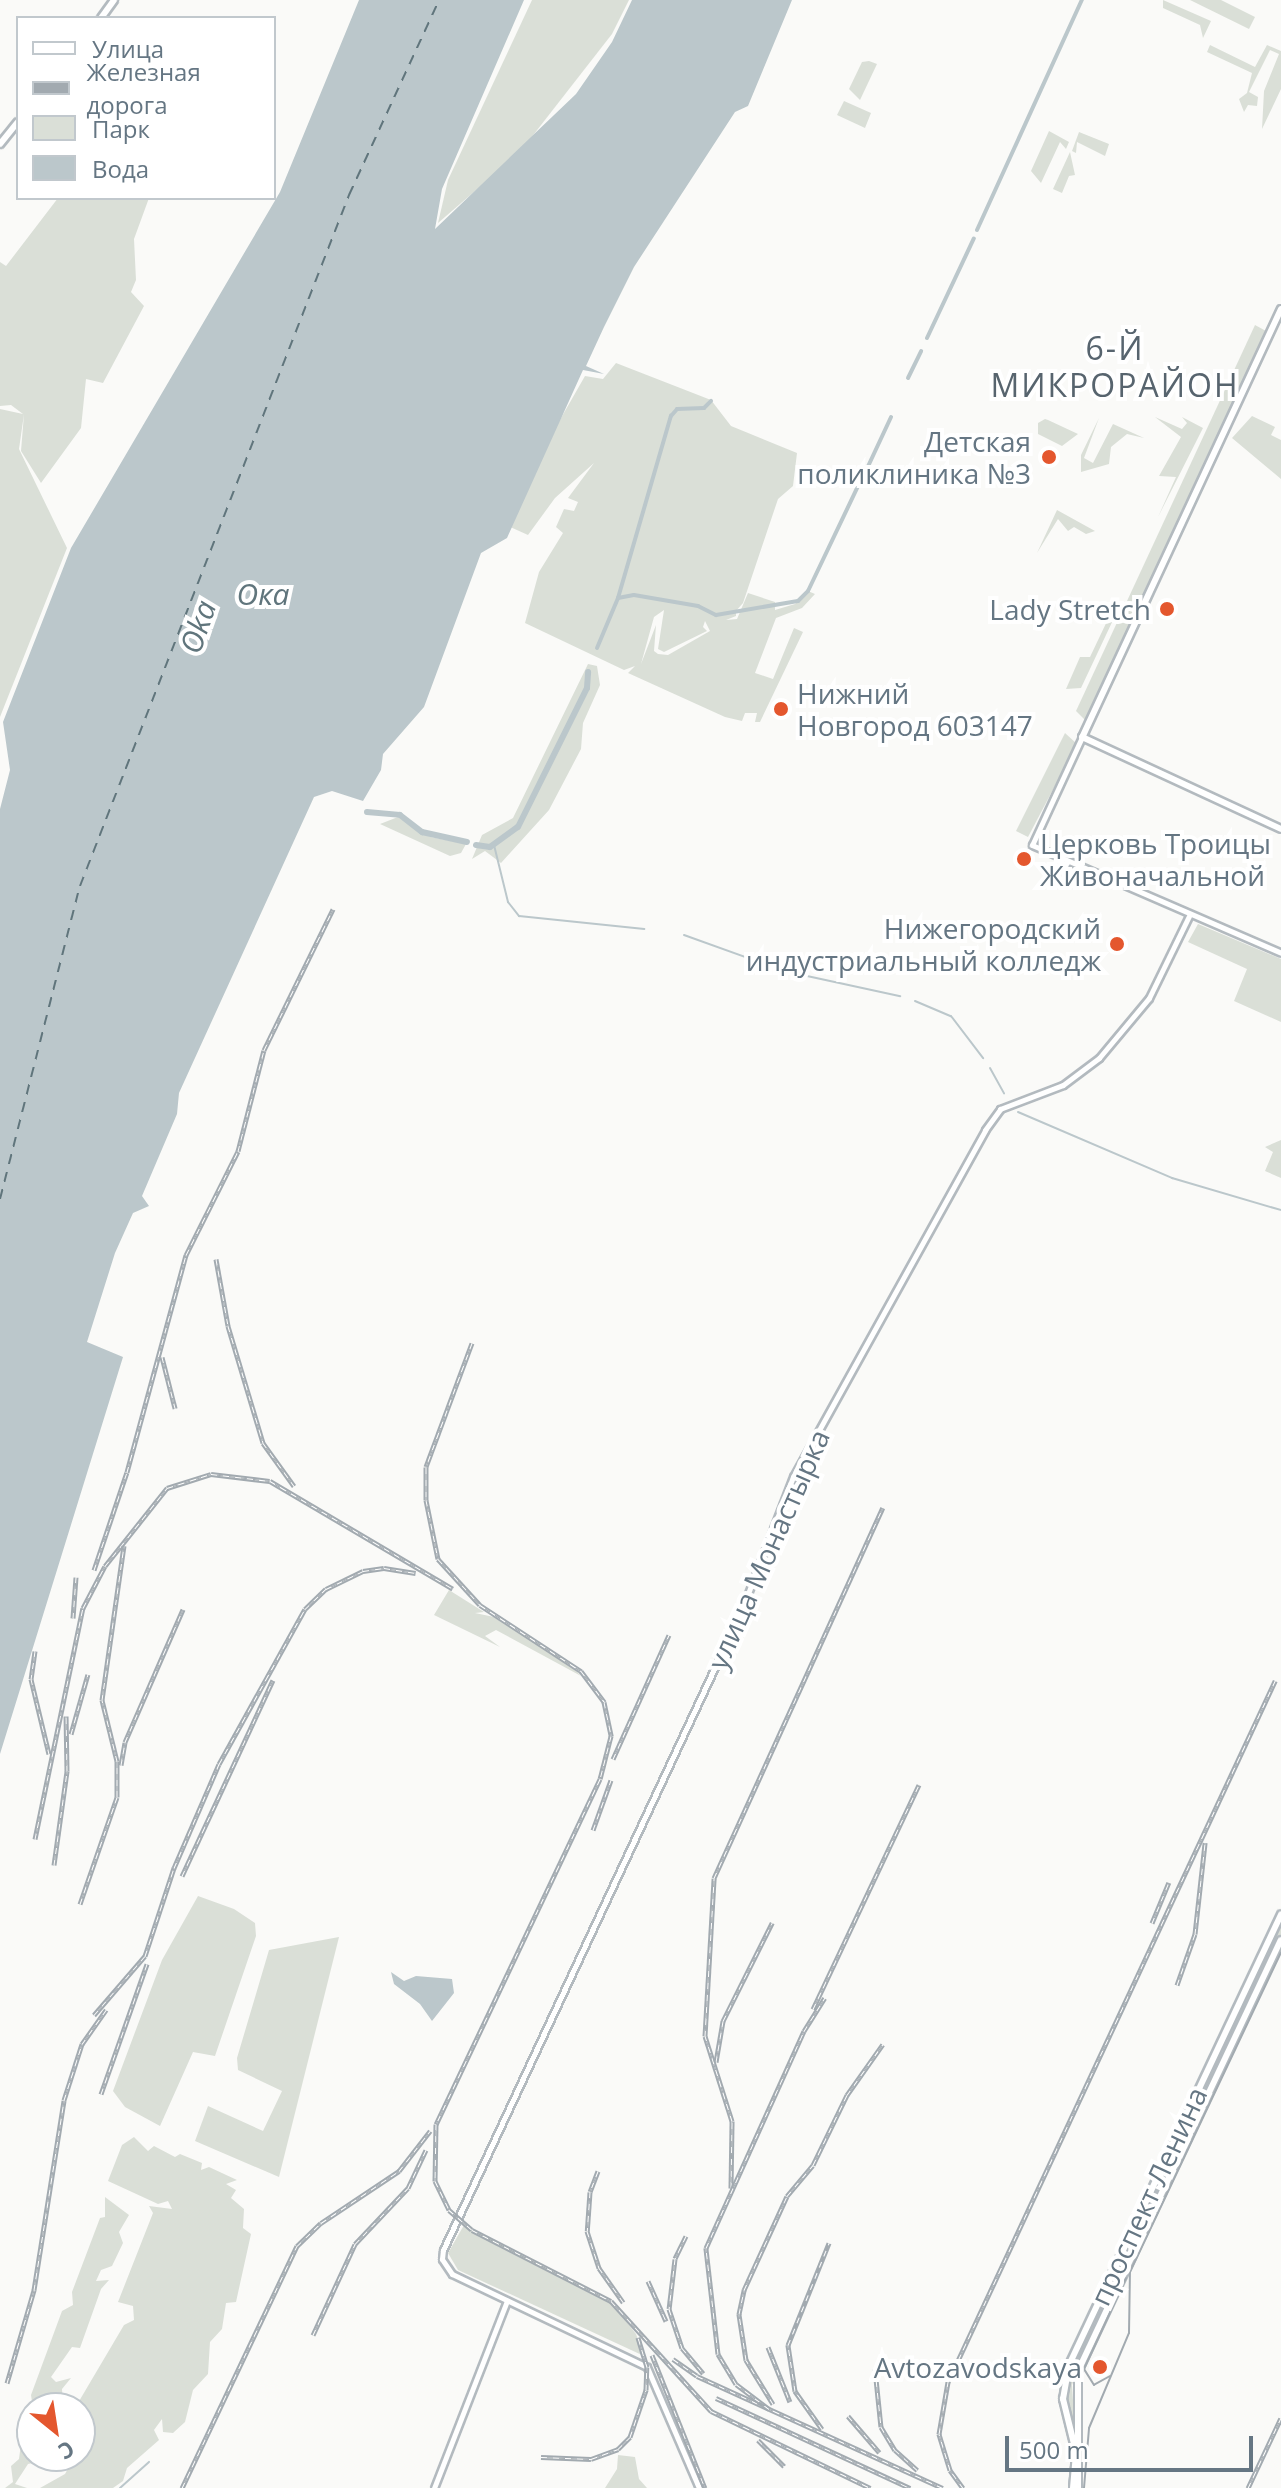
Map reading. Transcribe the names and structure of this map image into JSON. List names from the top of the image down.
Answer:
{
  "streets": {
    "main road": ["проспект Ленина"],
    "street": ["улица Монастырка"]
  },
  "districts": ["6-Й МИКРОРАЙОН"],
  "water": ["Ока", "Oka"],
  "places": [
    "Детская поликлиника №3",
    "Lady Stretch",
    "Нижний Новгород 603147",
    "Церковь Троицы Живоначальной",
    "Нижегородский индустриальный колледж",
    "Avtozavodskaya"
  ],
  "legend": [
    "Улица",
    "Железная дорога",
    "Парк",
    "Вода"
  ],
  "scale_bar": "500 m",
  "north": "bottom right"
}
